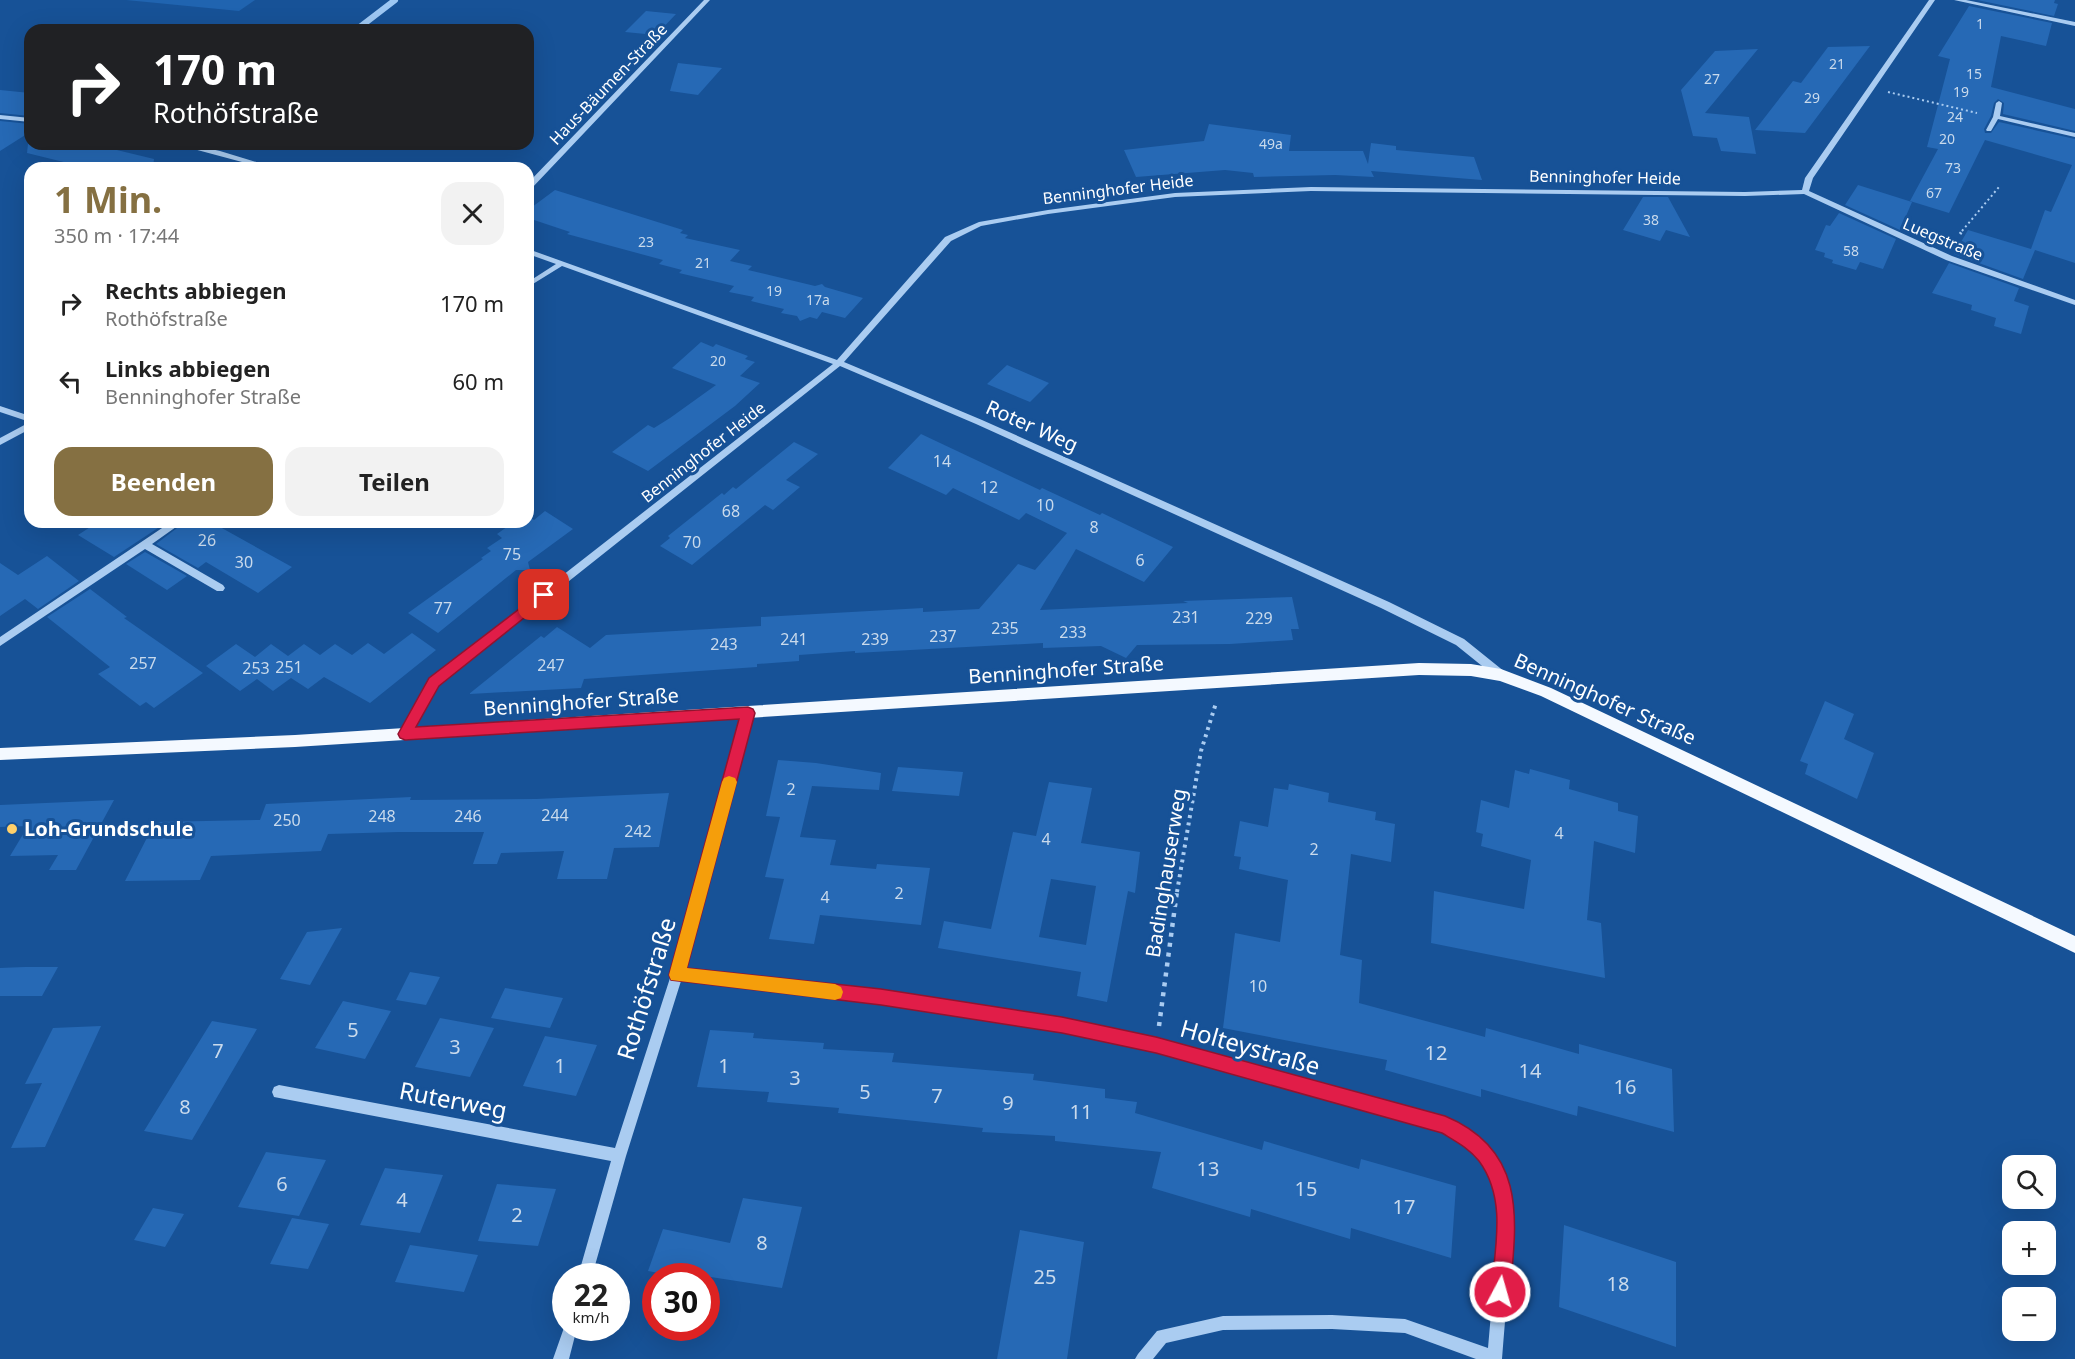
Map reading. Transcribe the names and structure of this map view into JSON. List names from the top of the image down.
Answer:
{
  "streets": {
    "main road": ["Benninghofer Straße"],
    "street": [
      "Haus-Bäumen-Straße",
      "Benninghofer Heide",
      "Luegstraße",
      "Roter Weg",
      "Rothöfstraße",
      "Holteystraße",
      "Ruterweg"
    ],
    "path": ["Badinghauserweg"]
  },
  "crossings": [
    ["Benninghofer Heide", "Luegstraße"],
    ["Benninghofer Heide", "Roter Weg"],
    ["Benninghofer Heide", "Benninghofer Straße"],
    ["Roter Weg", "Benninghofer Straße"],
    ["Benninghofer Straße", "Rothöfstraße"],
    ["Badinghauserweg", "Holteystraße"],
    ["Rothöfstraße", "Holteystraße"],
    ["Rothöfstraße", "Ruterweg"]
  ],
  "places": ["Loh-Grundschule"],
  "house_numbers": [
    "1",
    "21",
    "15",
    "27",
    "19",
    "29",
    "24",
    "20",
    "49a",
    "73",
    "67",
    "38",
    "23",
    "58",
    "21",
    "19",
    "17a",
    "20",
    "14",
    "12",
    "10",
    "68",
    "8",
    "26",
    "70",
    "75",
    "6",
    "30",
    "77",
    "231",
    "229",
    "235",
    "233",
    "237",
    "241",
    "239",
    "243",
    "257",
    "247",
    "251",
    "253",
    "2",
    "244",
    "248",
    "246",
    "250",
    "242",
    "4",
    "4",
    "2",
    "2",
    "4",
    "10",
    "5",
    "3",
    "7",
    "12",
    "1",
    "1",
    "14",
    "3",
    "16",
    "5",
    "7",
    "9",
    "8",
    "11",
    "13",
    "6",
    "15",
    "4",
    "17",
    "2",
    "8",
    "25",
    "18"
  ],
  "page": {
    "turn": ["170 m", "Rothöfstraße"],
    "heading": ["1 Min.", "350 m · 17:44"],
    "list": [
      {
        "name": "Rechts abbiegen",
        "note": "Rothöfstraße",
        "value": "170 m"
      },
      {
        "name": "Links abbiegen",
        "note": "Benninghofer Straße",
        "value": "60 m"
      }
    ],
    "buttons": ["Beenden", "Teilen"],
    "map_buttons": ["+", "−"],
    "speed": "22 km/h",
    "limit": "30"
  }
}
